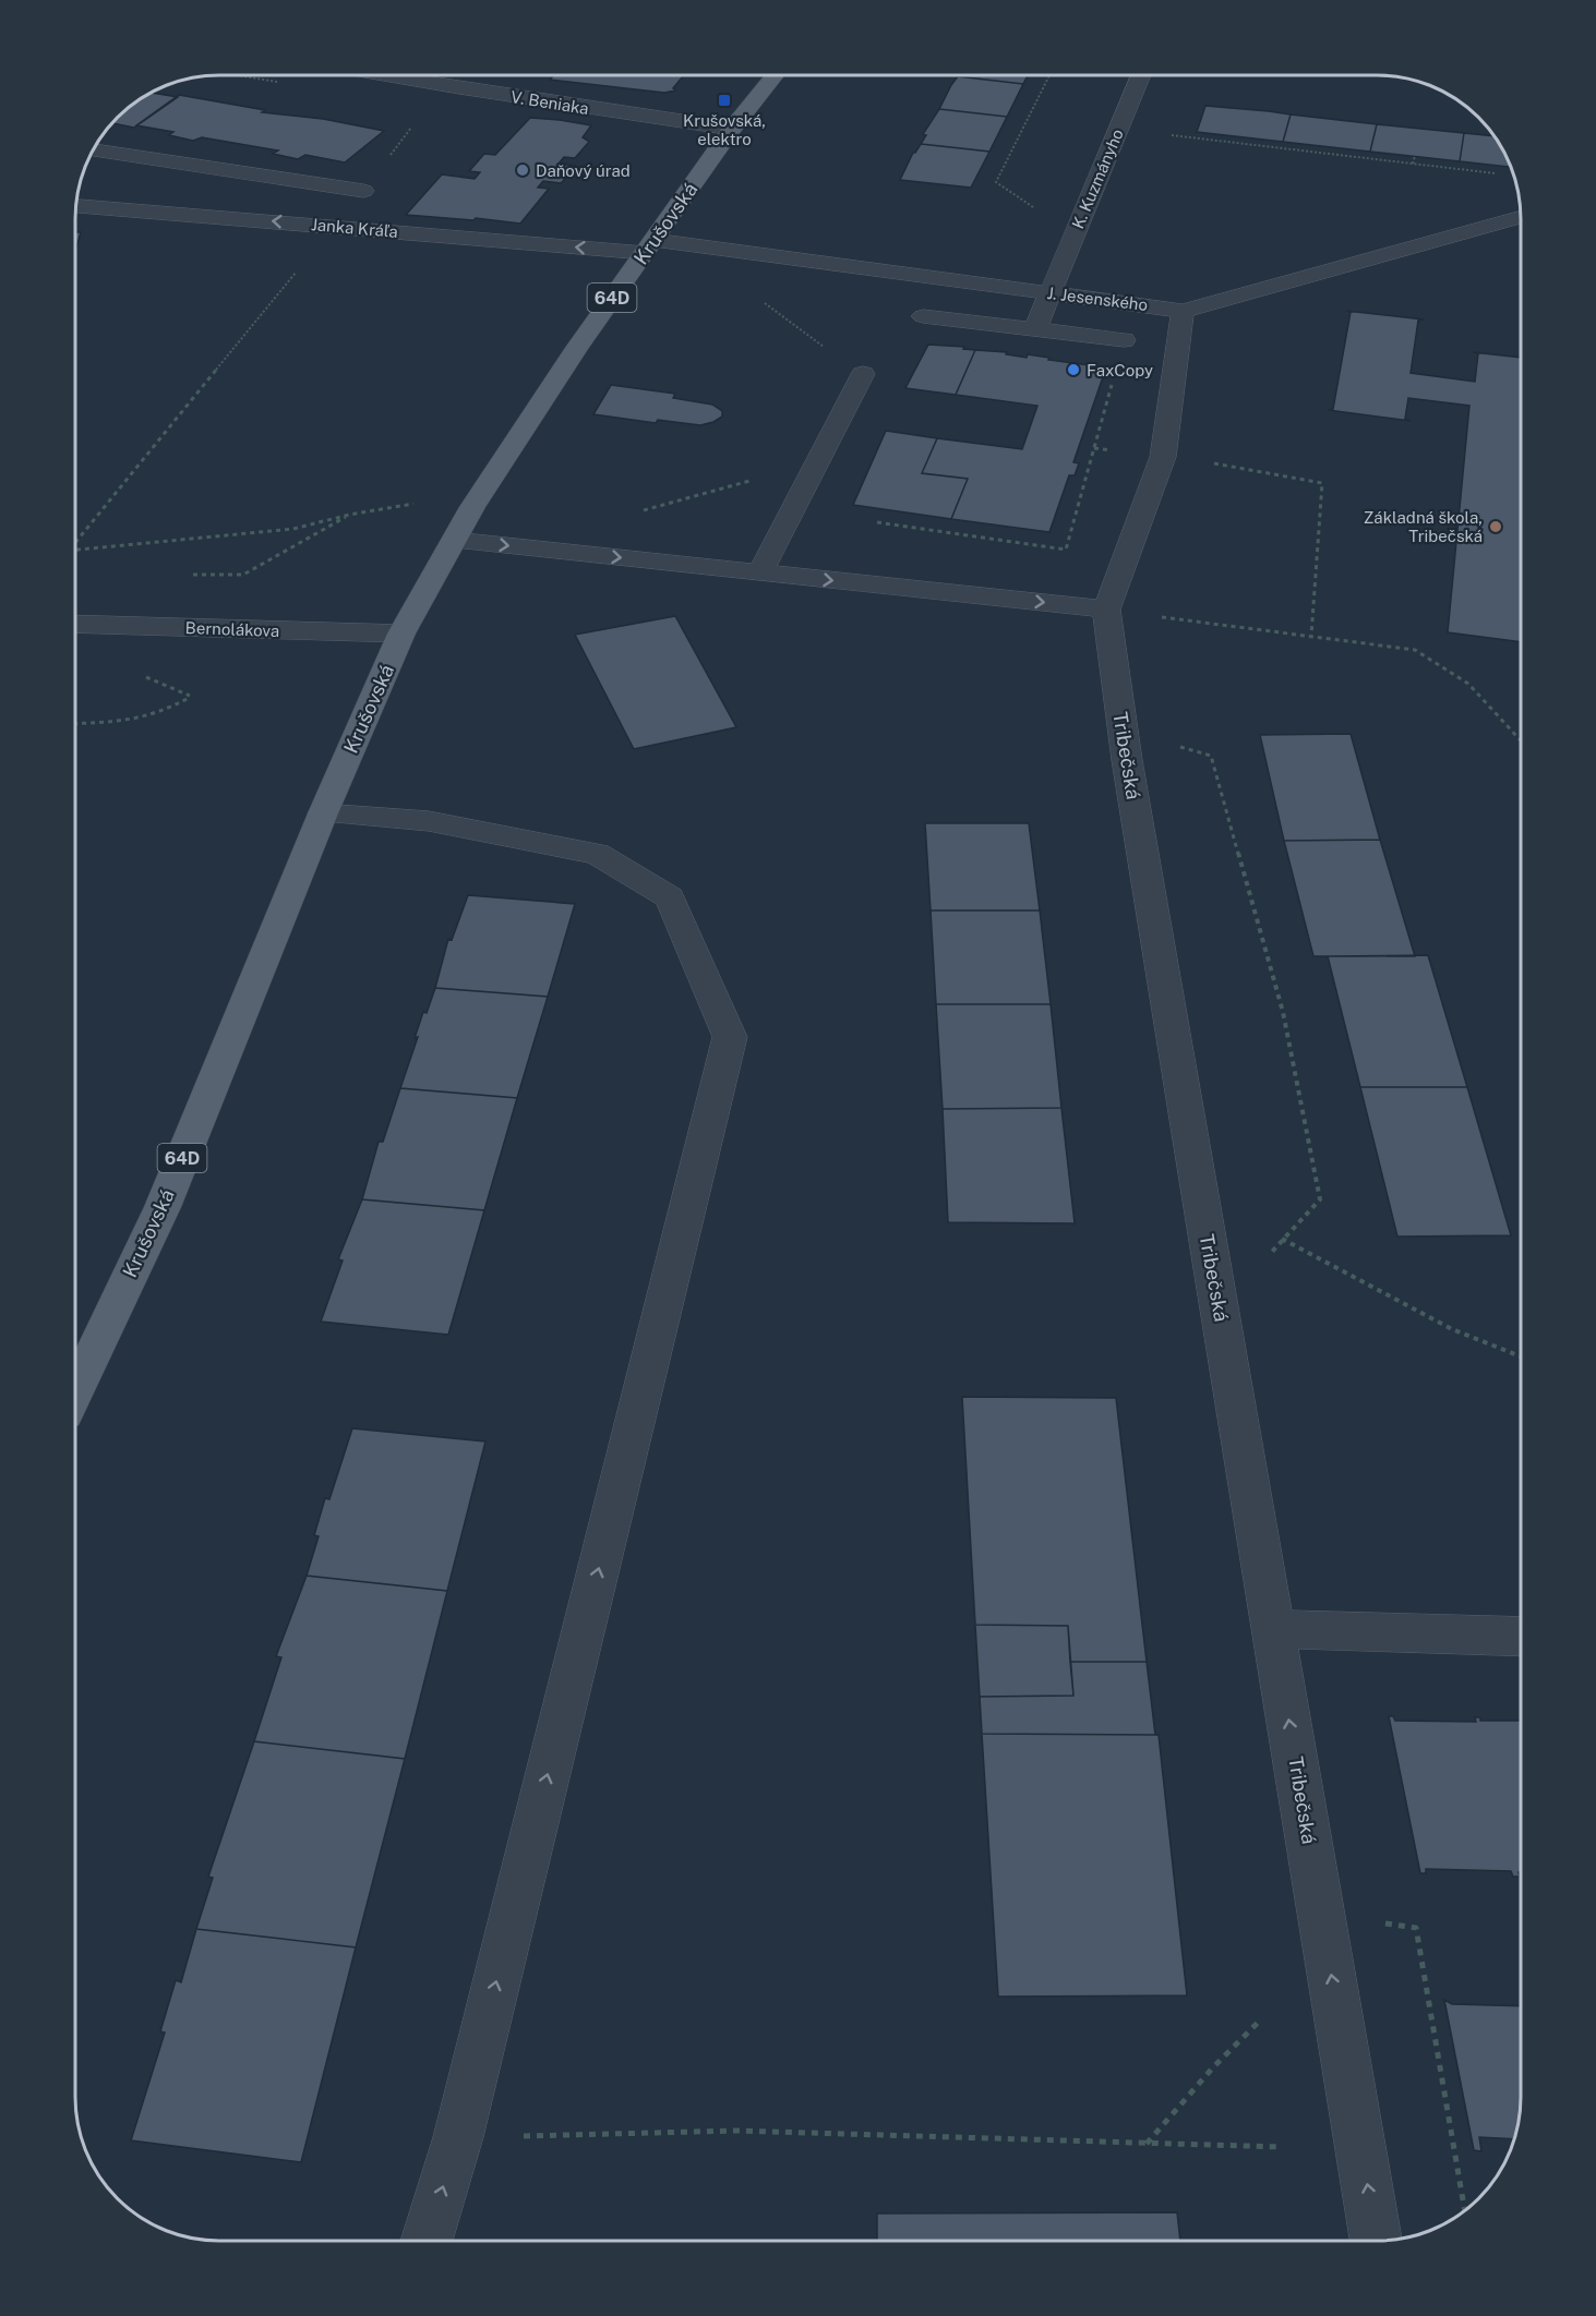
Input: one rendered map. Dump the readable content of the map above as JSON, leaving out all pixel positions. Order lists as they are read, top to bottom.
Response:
{
  "streets": {
    "main road": ["Krušovská", "64D"],
    "street": [
      "V. Beniaka",
      "K. Kuzmányho",
      "Janka Kráľa",
      "J. Jesenského",
      "Bernolákova",
      "Tribečská"
    ]
  },
  "crossings": [
    ["V. Beniaka", "Krušovská"],
    ["K. Kuzmányho", "J. Jesenského"],
    ["Krušovská", "Janka Kráľa"],
    ["Krušovská", "J. Jesenského"],
    ["Krušovská", "Bernolákova"],
    ["Janka Kráľa", "J. Jesenského"],
    ["J. Jesenského", "Tribečská"]
  ],
  "places": {
    "transit": ["Krušovská, elektro"],
    "other": ["Daňový úrad", "FaxCopy", "Základná škola, Tribečská"]
  }
}
